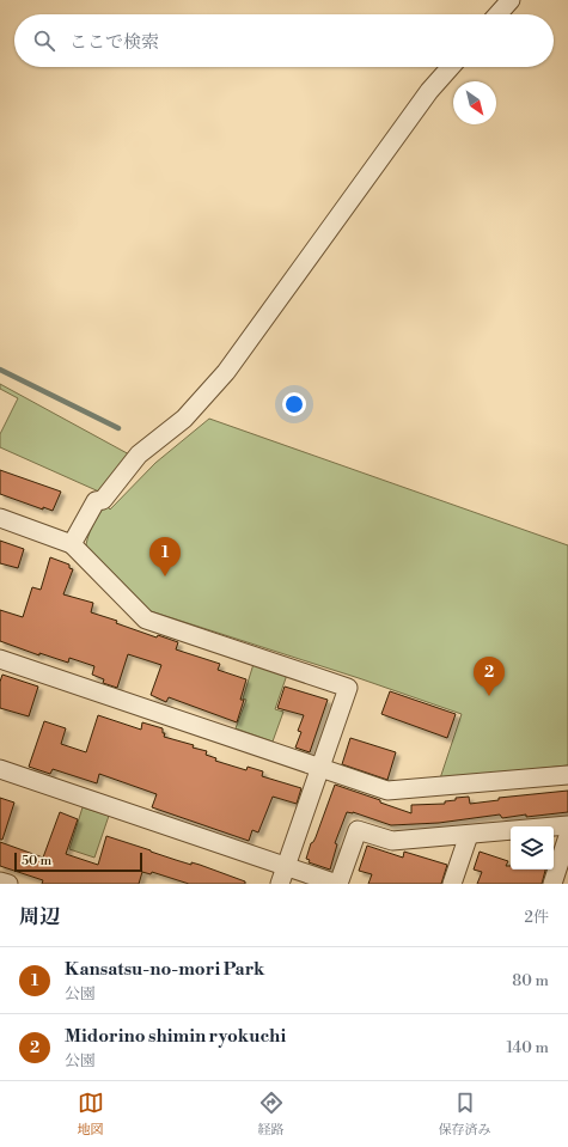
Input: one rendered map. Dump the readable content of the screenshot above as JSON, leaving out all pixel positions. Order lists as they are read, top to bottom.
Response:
{
  "scale_bar": "50 m",
  "north": "bottom right",
  "page": {
    "search": "ここで検索",
    "pins": ["1", "2"],
    "scale": "50 m",
    "heading": ["周辺", "2件"],
    "list": [
      {
        "mark": "1",
        "name": "Kansatsu-no-mori Park",
        "note": "公園",
        "value": "80 m"
      },
      {
        "mark": "2",
        "name": "Midorino shimin ryokuchi",
        "note": "公園",
        "value": "140 m"
      }
    ],
    "nav": ["地図", "経路", "保存済み"]
  }
}
